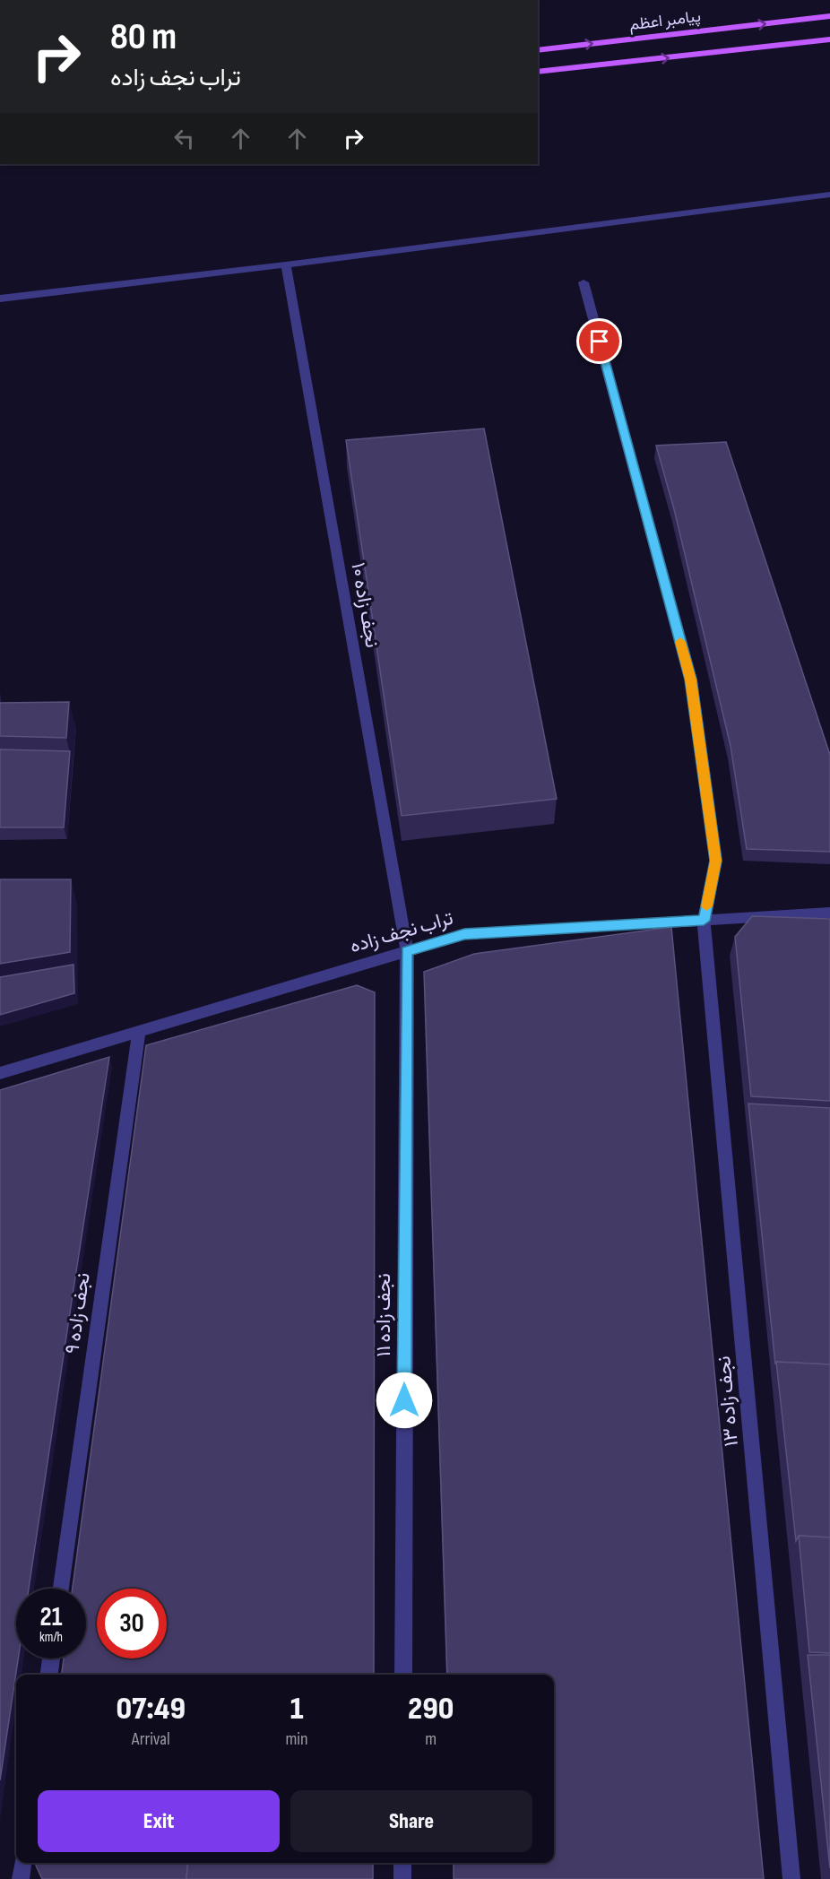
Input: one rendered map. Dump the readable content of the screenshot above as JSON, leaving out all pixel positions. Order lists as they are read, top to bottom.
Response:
{
  "streets": {
    "main road": ["پیامبر اعظم"],
    "street": [
      "نجف زاده ۱۰",
      "تراب نجف زاده",
      "نجف زاده ۹",
      "نجف زاده ۱۱",
      "نجف زاده ۱۳"
    ]
  },
  "crossings": [
    ["نجف زاده ۱۰", "تراب نجف زاده"],
    ["نجف زاده ۱۰", "نجف زاده ۱۱"],
    ["تراب نجف زاده", "نجف زاده ۹"],
    ["تراب نجف زاده", "نجف زاده ۱۱"],
    ["تراب نجف زاده", "نجف زاده ۱۳"]
  ],
  "page": {
    "turn": ["80 m", "تراب نجف زاده"],
    "speed": "21 km/h",
    "limit": "30",
    "eta": [
      "07:49",
      "Arrival",
      "1",
      "min",
      "290",
      "m"
    ],
    "buttons": ["Exit", "Share"]
  }
}
